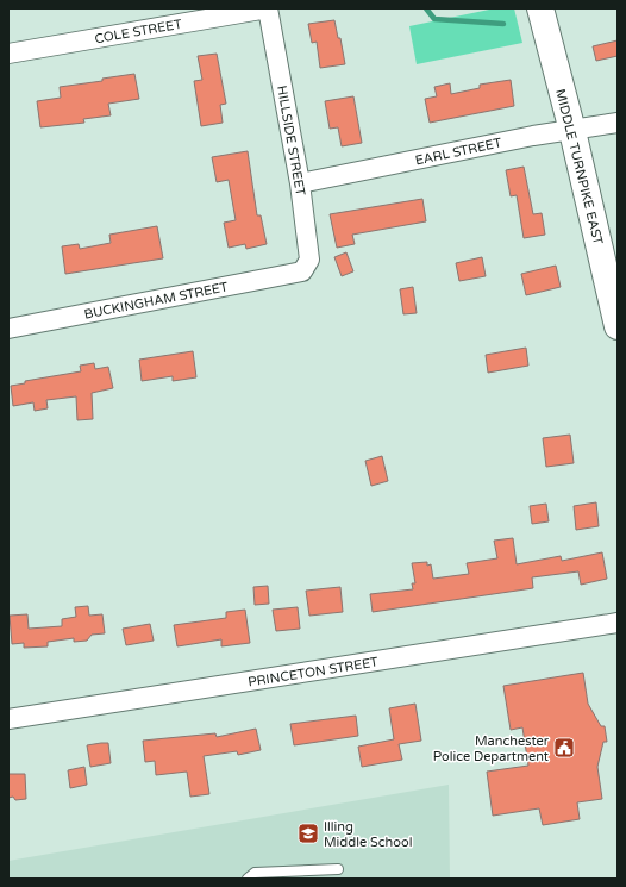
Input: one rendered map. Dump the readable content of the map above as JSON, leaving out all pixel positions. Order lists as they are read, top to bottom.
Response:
{
  "streets": {
    "main road": ["MIDDLE TURNPIKE EAST"],
    "street": [
      "COLE STREET",
      "HILLSIDE STREET",
      "EARL STREET",
      "BUCKINGHAM STREET",
      "PRINCETON STREET"
    ]
  },
  "crossings": [
    ["COLE STREET", "HILLSIDE STREET"],
    ["HILLSIDE STREET", "EARL STREET"],
    ["HILLSIDE STREET", "BUCKINGHAM STREET"],
    ["EARL STREET", "MIDDLE TURNPIKE EAST"]
  ],
  "places": {
    "public building": ["Manchester Police Department"],
    "school or university": ["Illing Middle School"]
  }
}
